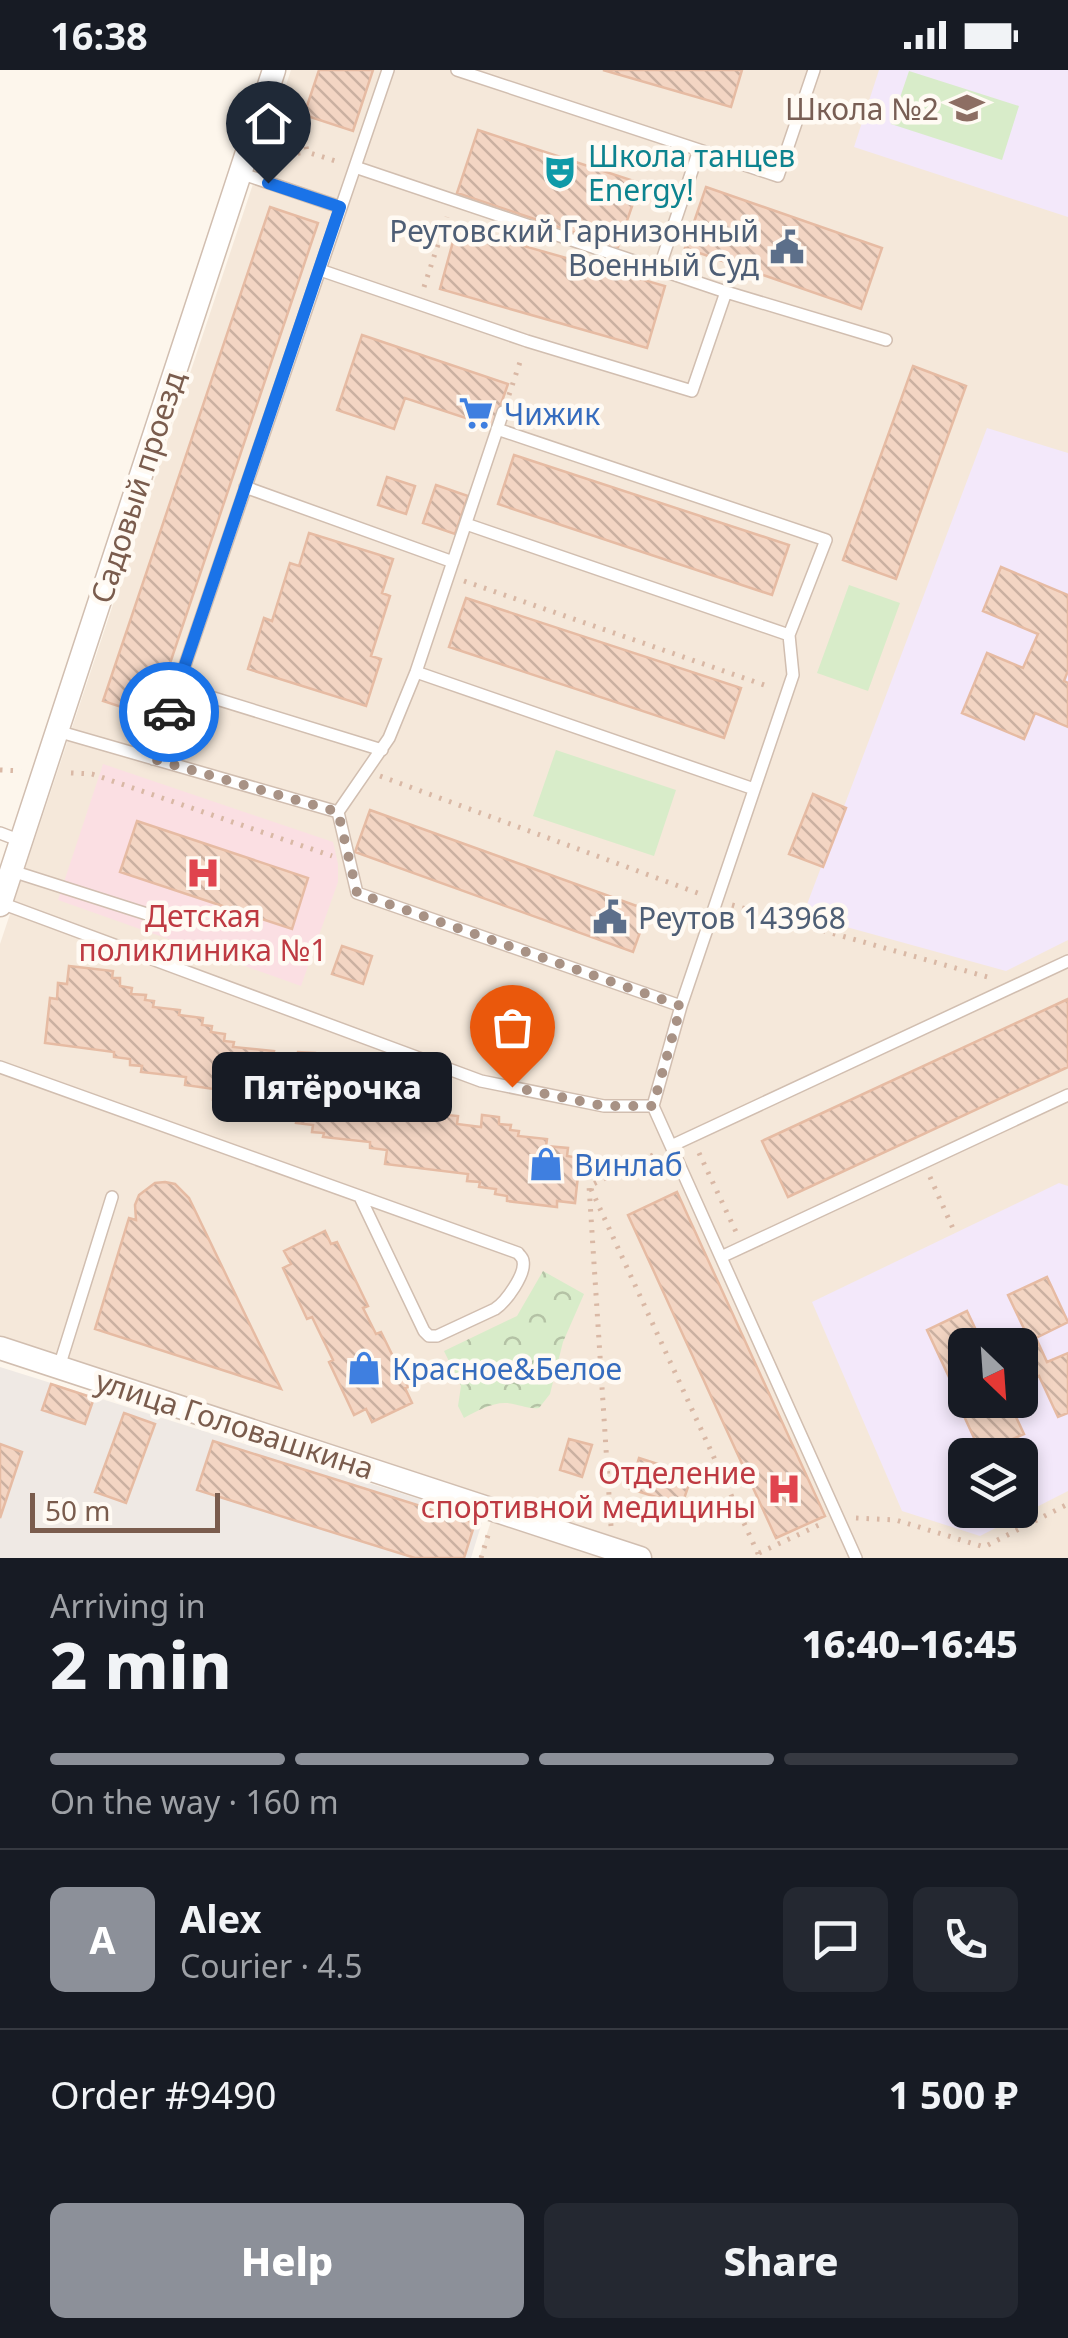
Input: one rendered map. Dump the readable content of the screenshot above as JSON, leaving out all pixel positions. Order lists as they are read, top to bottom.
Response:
{
  "streets": {
    "street": ["Садовый проезд", "улица Головашкина"]
  },
  "places": {
    "school or university": ["Школа №2"],
    "theatre": ["Школа танцев Energy!"],
    "public building": ["Реутовский Гарнизонный Военный Суд", "Реутов 143968"],
    "supermarket": ["Чижик"],
    "hospital": ["Детская поликлиника №1", "Отделение спортивной медицины"],
    "other": ["Пятёрочка"],
    "shop": ["Винлаб", "Красное&Белое"]
  },
  "scale_bar": "50 m",
  "north": "bottom right",
  "page": {
    "status": "16:38",
    "bubble": "Пятёрочка",
    "scale": "50 m",
    "heading": ["2 min", "Arriving in", "16:40–16:45"],
    "panel": [
      "Alex",
      "Courier · 4.5",
      "Order #9490",
      "1 500 ₽"
    ],
    "bar": "On the way · 160 m",
    "round": "A",
    "buttons": ["Help", "Share"]
  }
}
